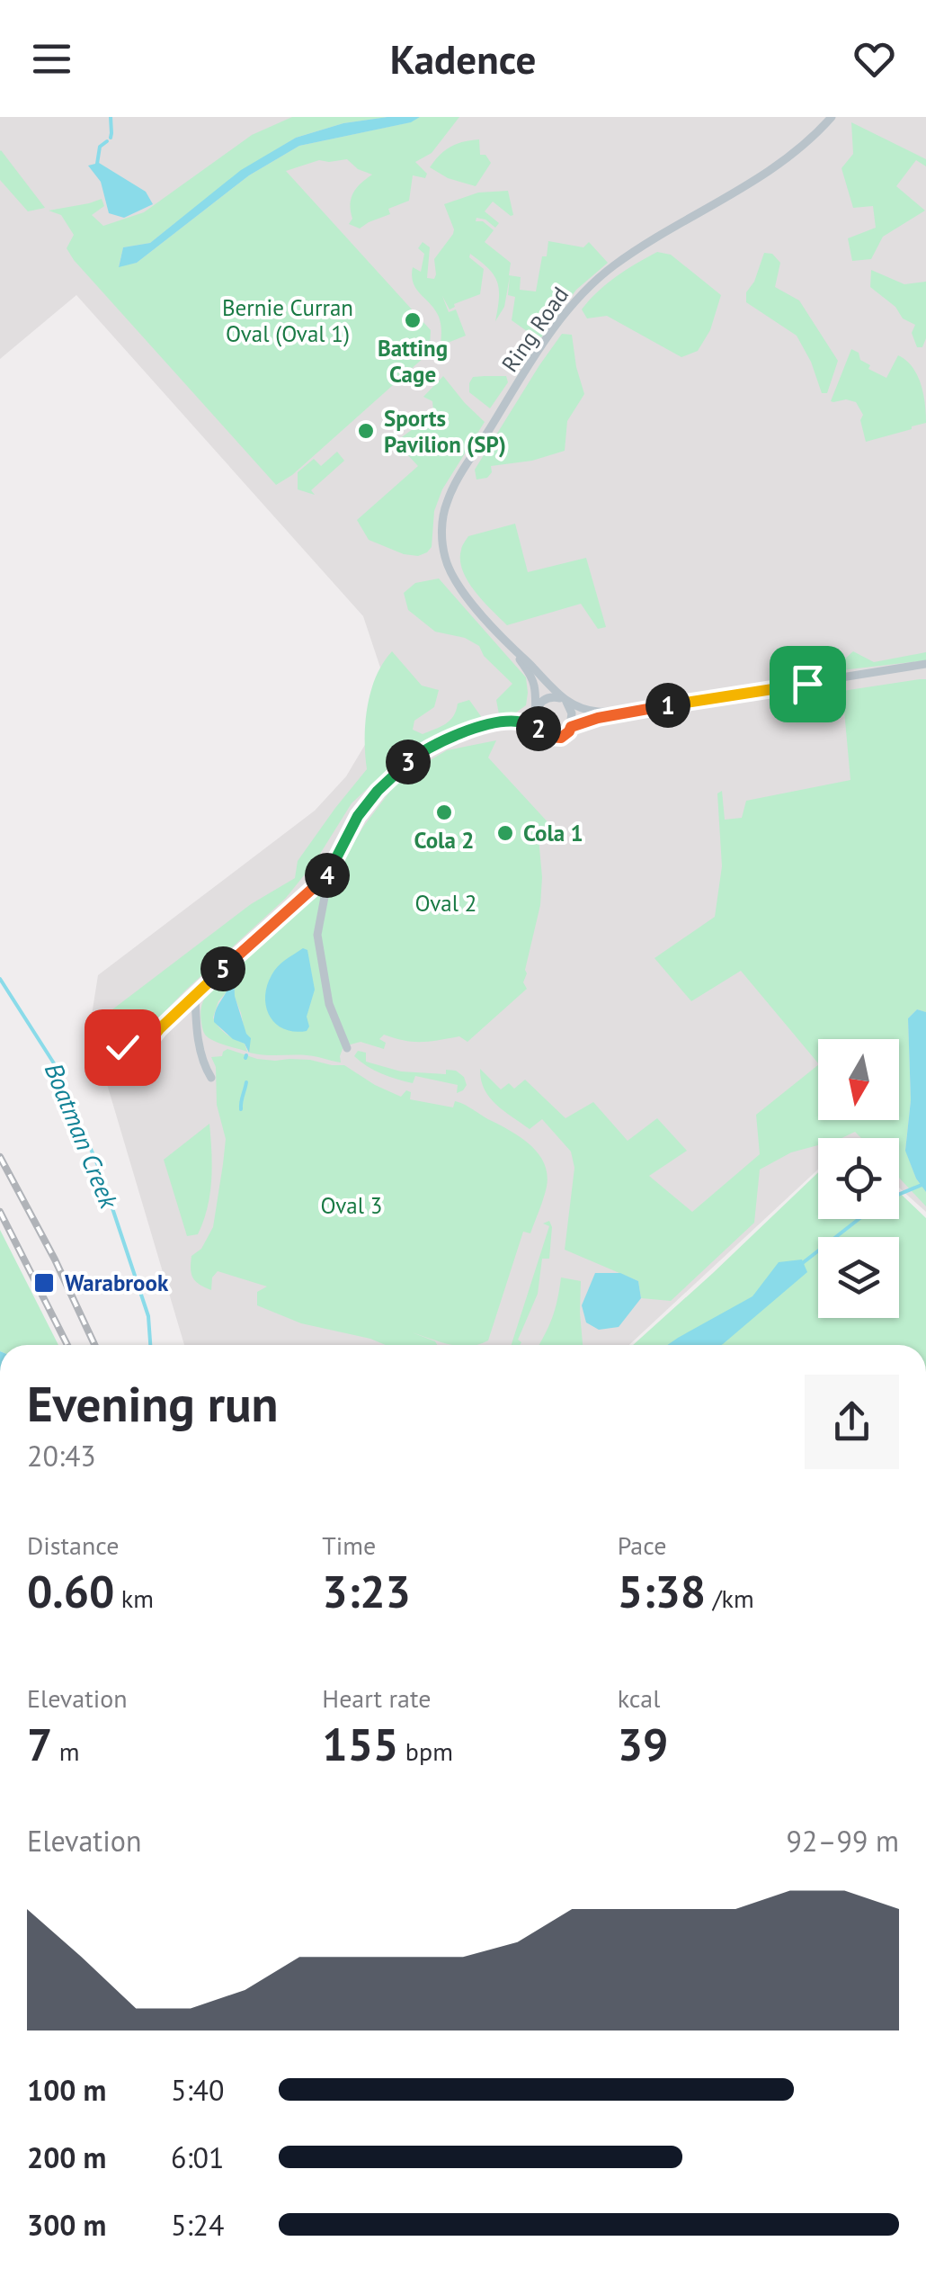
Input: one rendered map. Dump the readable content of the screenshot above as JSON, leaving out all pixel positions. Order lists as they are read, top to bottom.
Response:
{
  "streets": {
    "street": ["Ring Road"]
  },
  "water": ["Boatman Creek"],
  "parks": ["Bernie Curran Oval (Oval 1)", "Oval 2", "Oval 3"],
  "places": {
    "other": [
      "Batting Cage",
      "Sports Pavilion (SP)",
      "Cola 2",
      "Cola 1"
    ],
    "transit": ["Warabrook"]
  },
  "north": "bottom",
  "page": {
    "header": "Kadence",
    "pins": [
      "1",
      "2",
      "3",
      "4",
      "5"
    ],
    "heading": ["Evening run", "20:43"],
    "stats": [
      ["Distance", "0.60 km"],
      ["Time", "3:23"],
      ["Pace", "5:38 /km"],
      ["Elevation", "7 m"],
      ["Heart rate", "155 bpm"],
      ["kcal", "39"]
    ],
    "chart": ["Elevation", "92–99 m"],
    "list": [
      {
        "name": "100 m",
        "note": "5:40"
      },
      {
        "name": "200 m",
        "note": "6:01"
      },
      {
        "name": "300 m",
        "note": "5:24"
      }
    ]
  }
}
